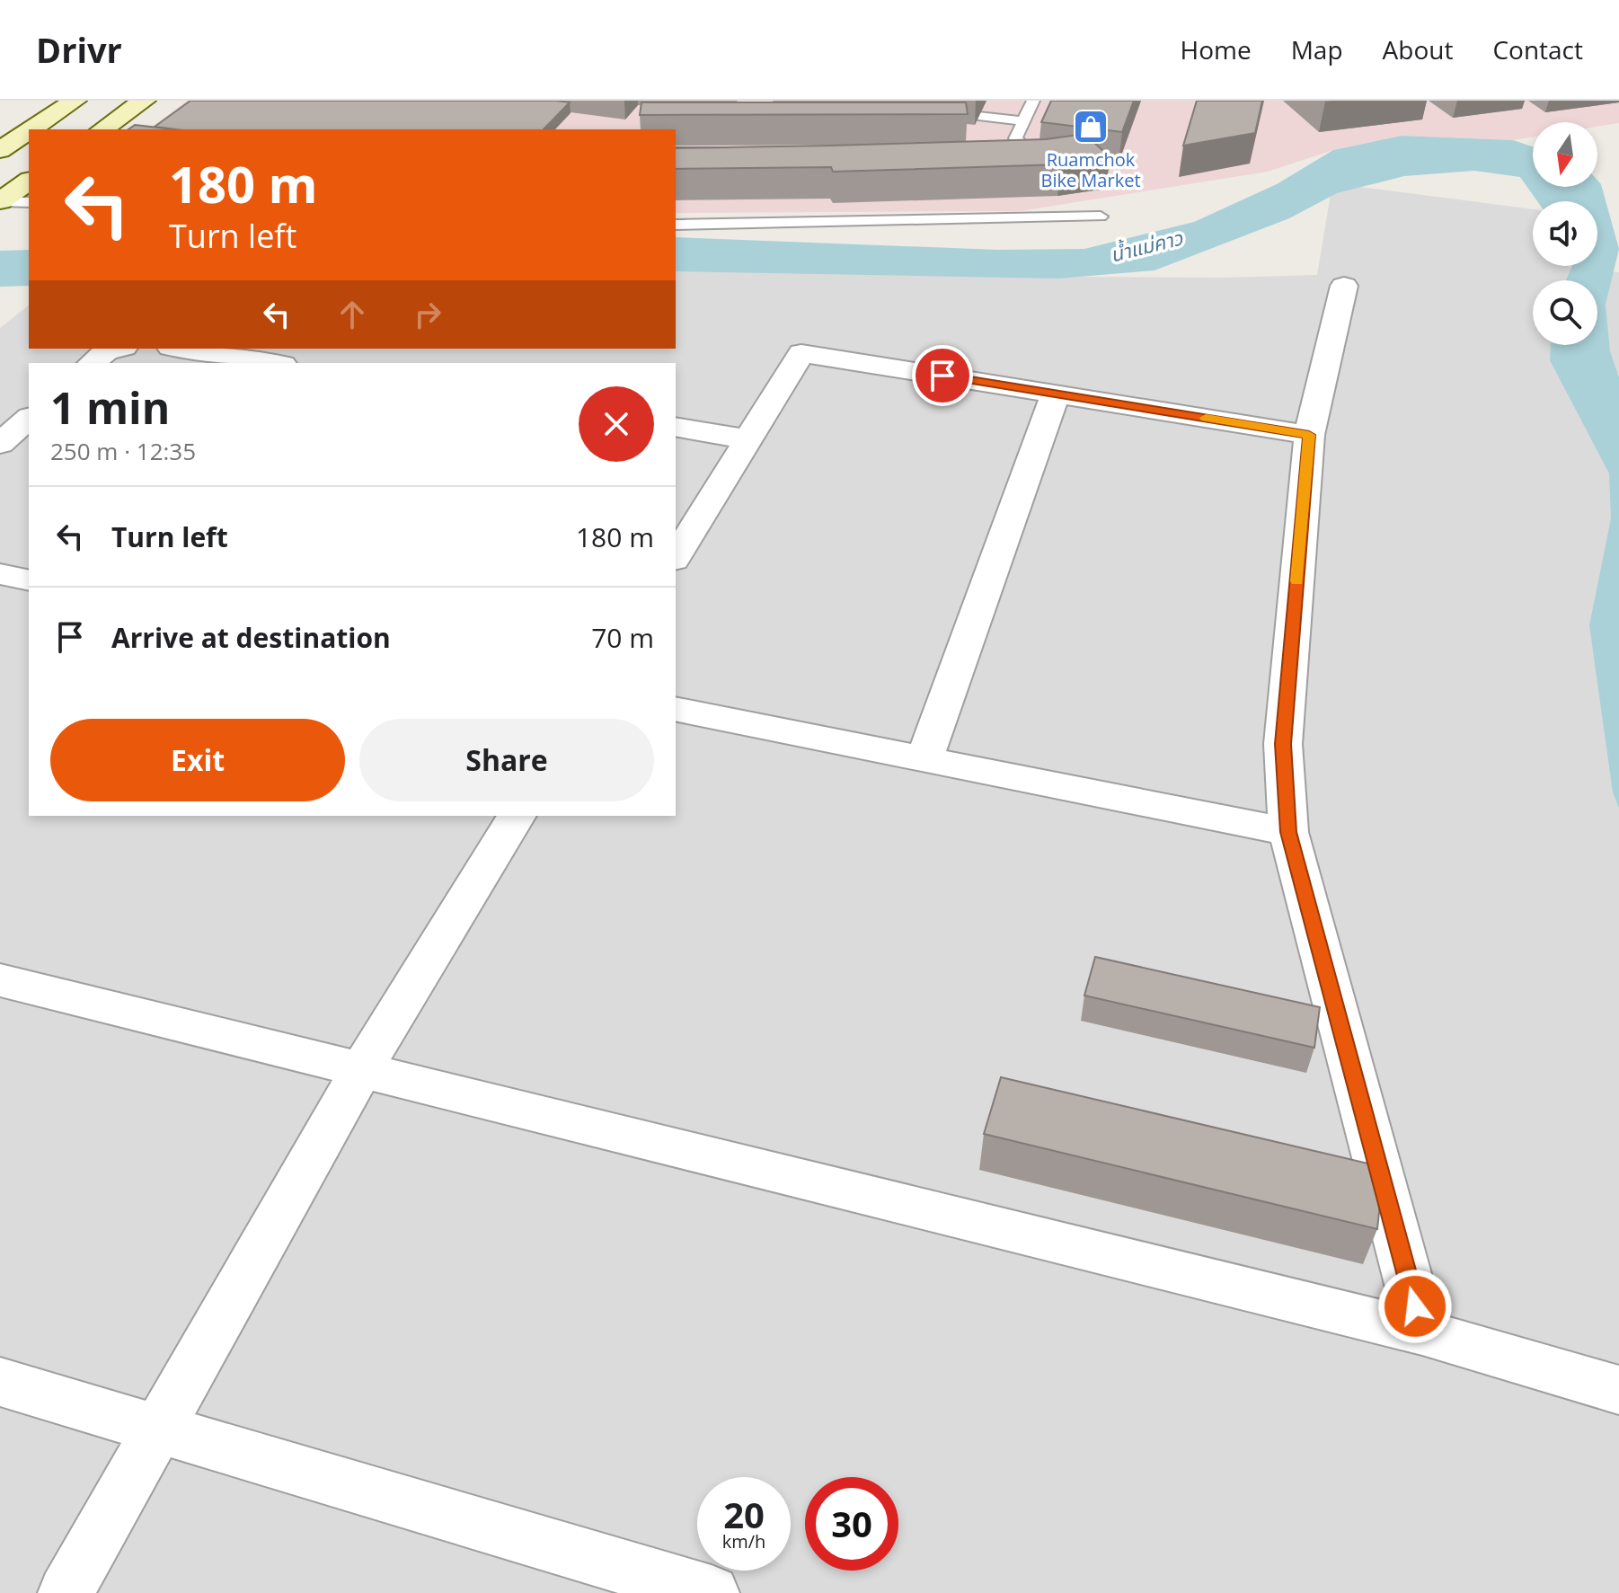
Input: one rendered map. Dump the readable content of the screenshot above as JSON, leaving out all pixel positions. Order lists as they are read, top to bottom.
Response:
{
  "water": ["น้ำแม่คาว"],
  "places": {
    "shop": ["Ruamchok Bike Market"]
  },
  "north": "bottom",
  "page": {
    "header": "Drivr",
    "nav": [
      "Home",
      "Map",
      "About",
      "Contact"
    ],
    "turn": ["180 m", "Turn left"],
    "heading": ["1 min", "250 m · 12:35"],
    "list": [
      {
        "name": "Turn left",
        "value": "180 m"
      },
      {
        "name": "Arrive at destination",
        "value": "70 m"
      }
    ],
    "buttons": ["Exit", "Share"],
    "speed": "20 km/h",
    "limit": "30"
  }
}
